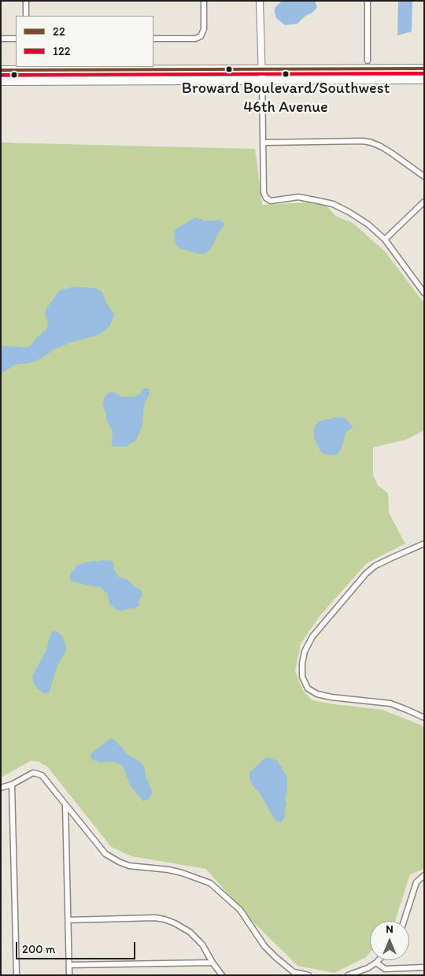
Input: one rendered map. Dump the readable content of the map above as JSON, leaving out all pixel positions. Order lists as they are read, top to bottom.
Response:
{
  "places": ["Broward Boulevard/Southwest 46th Avenue"],
  "lines": ["transit line 22", "transit line 122"],
  "legend": ["22", "122"],
  "scale_bar": "200 m",
  "north": "top"
}
